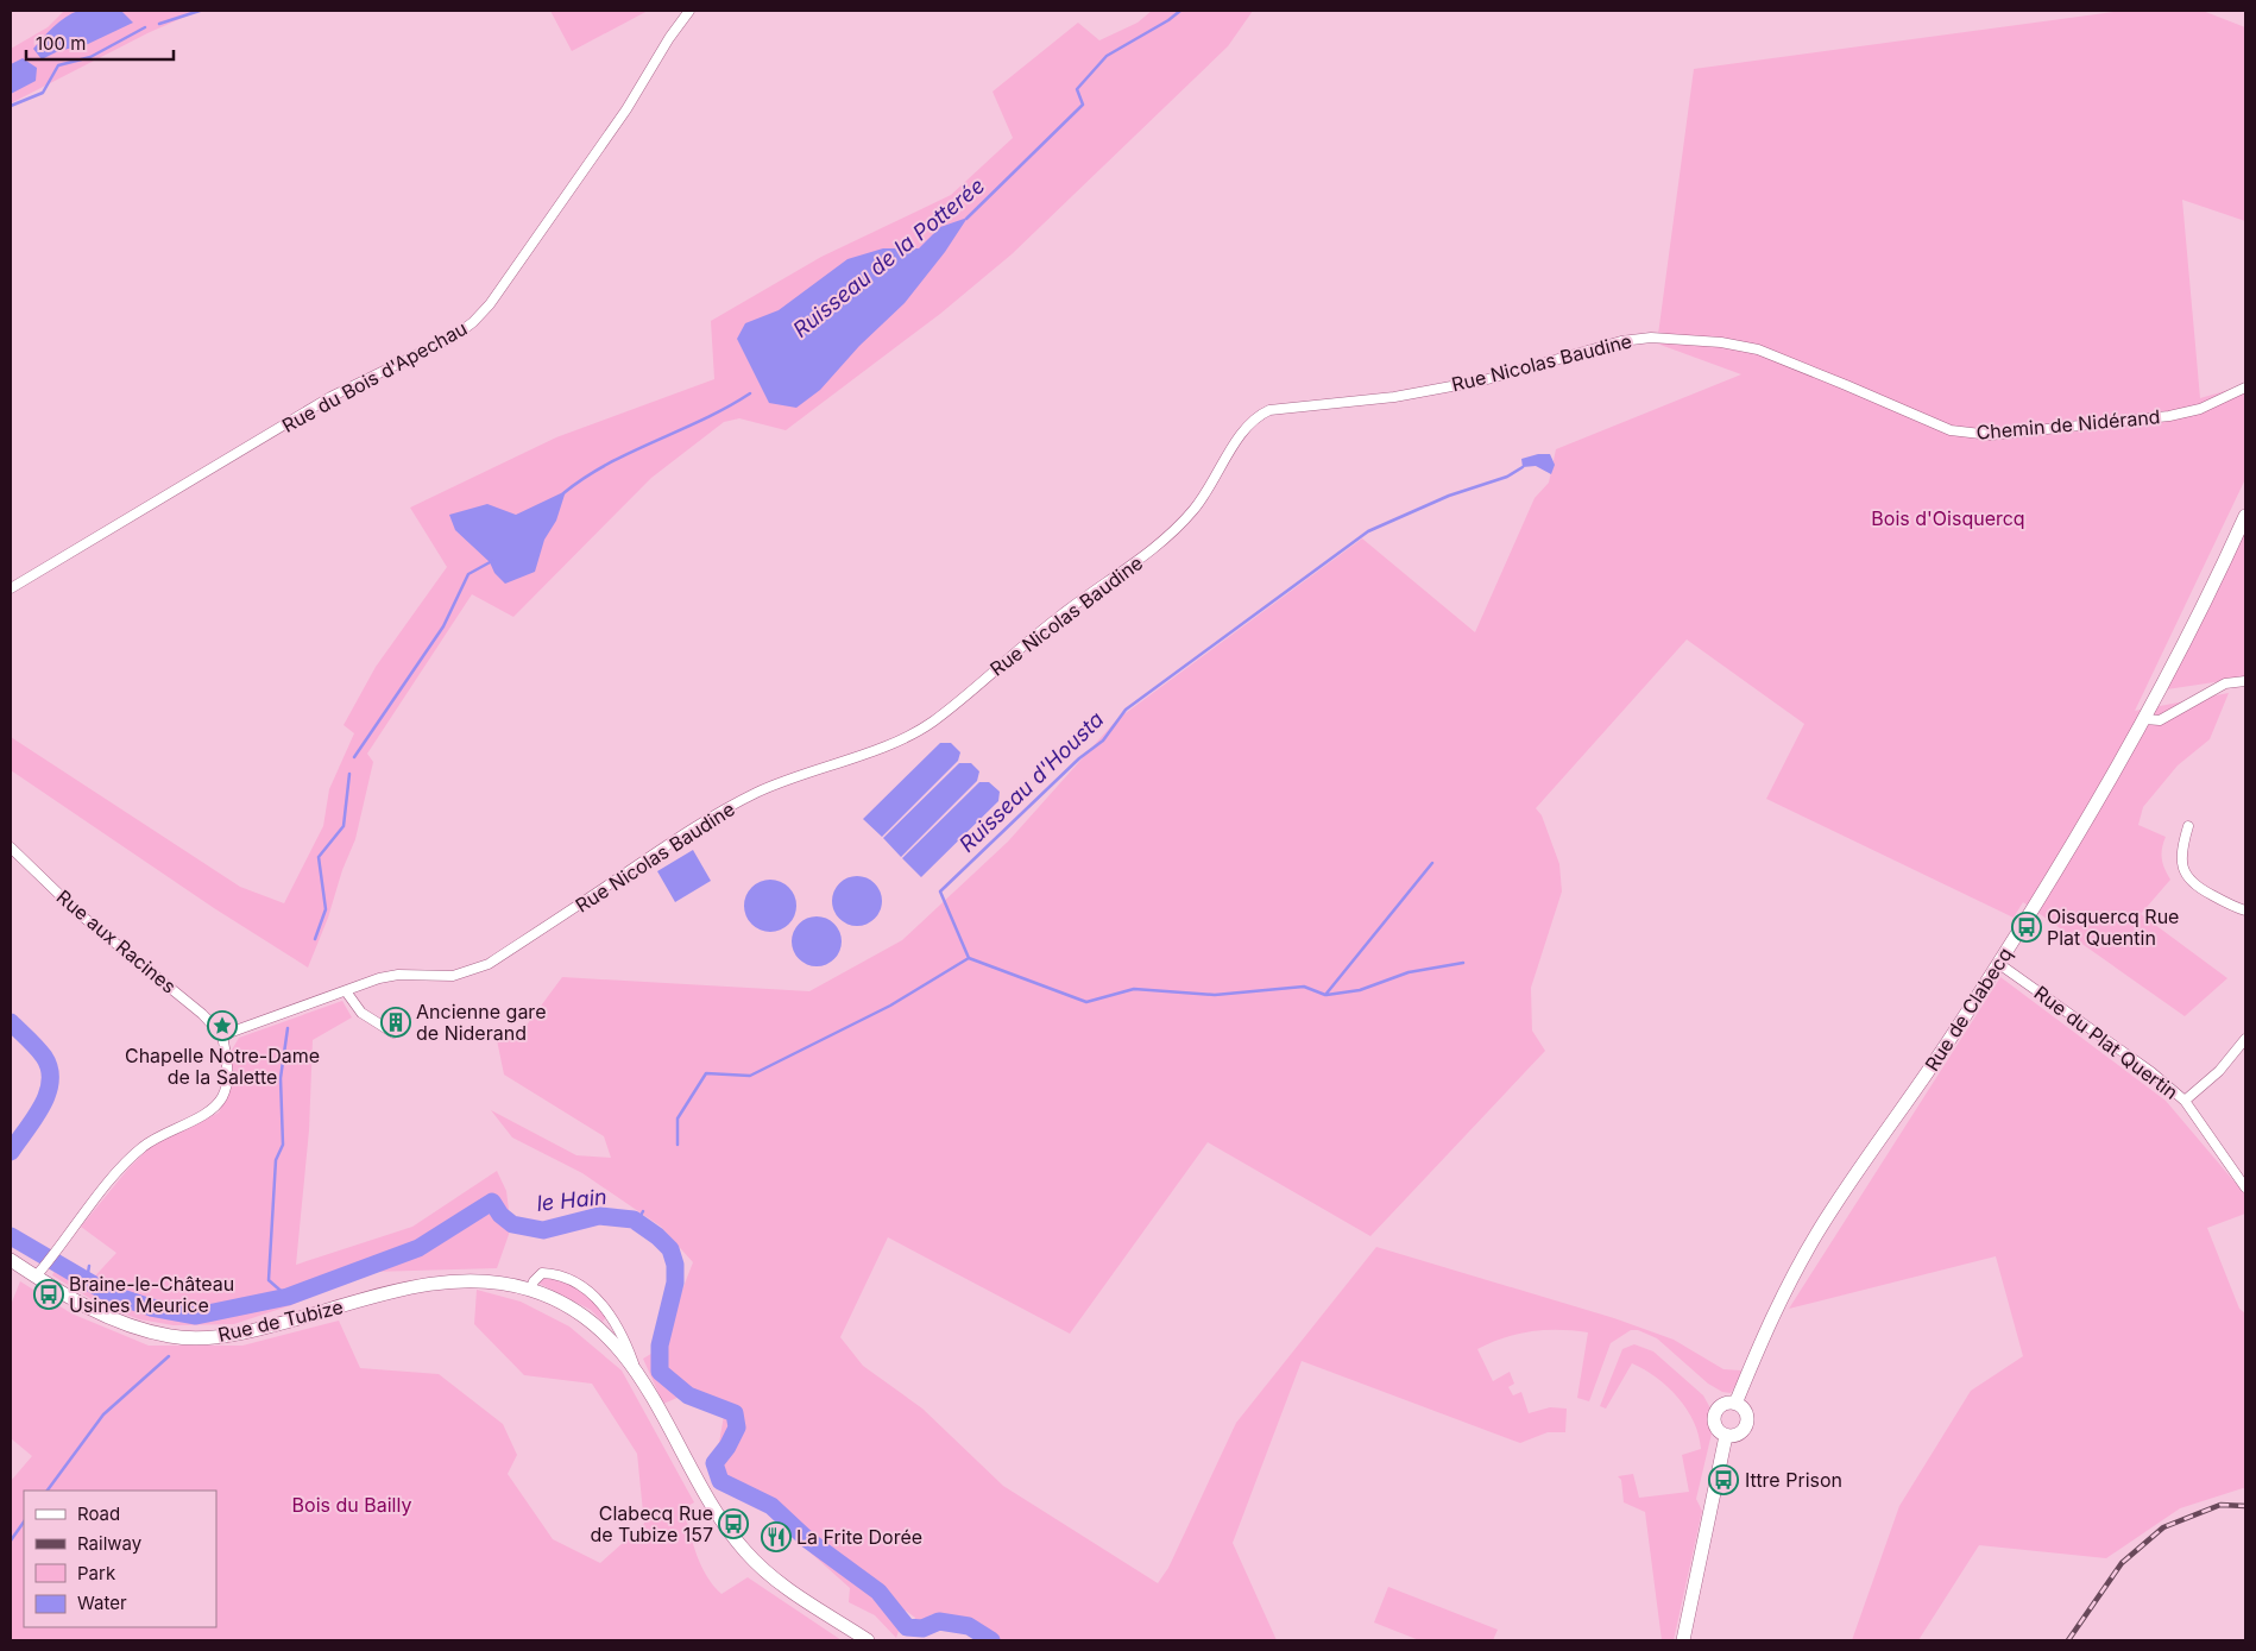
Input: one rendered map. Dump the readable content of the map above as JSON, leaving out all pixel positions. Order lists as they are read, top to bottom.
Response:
{
  "streets": {
    "street": [
      "Rue Nicolas Baudine",
      "Rue du Bois d'Apechau",
      "Chemin de Nidérand",
      "Rue aux Racines",
      "Rue de Clabecq",
      "Rue du Plat Quertin",
      "Rue de Tubize"
    ]
  },
  "crossings": [
    ["Rue Nicolas Baudine", "Chemin de Nidérand"],
    ["Rue Nicolas Baudine", "Rue aux Racines"],
    ["Rue de Clabecq", "Rue du Plat Quertin"]
  ],
  "water": ["Ruisseau de la Potterée", "Ruisseau d'Housta", "le Hain"],
  "parks": ["Bois d'Oisquercq", "Bois du Bailly"],
  "places": {
    "bus stop": [
      "Oisquercq Rue Plat Quentin",
      "Braine-le-Château Usines Meurice",
      "Ittre Prison",
      "Clabecq Rue de Tubize 157"
    ],
    "building": ["Ancienne gare de Niderand"],
    "place": ["Chapelle Notre-Dame de la Salette"],
    "restaurant": ["La Frite Dorée"]
  },
  "legend": [
    "Road",
    "Railway",
    "Park",
    "Water"
  ],
  "scale_bar": "100 m"
}
